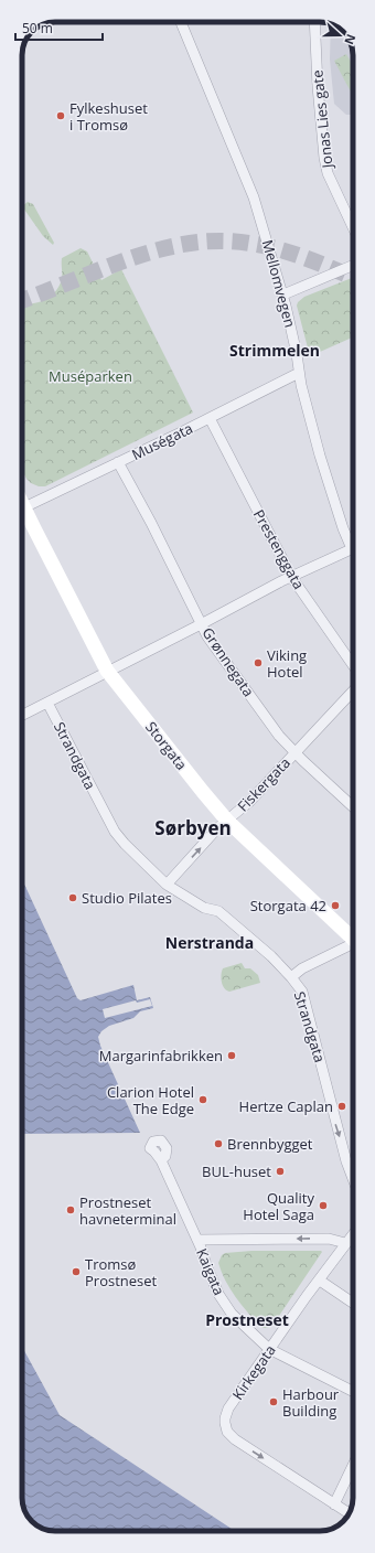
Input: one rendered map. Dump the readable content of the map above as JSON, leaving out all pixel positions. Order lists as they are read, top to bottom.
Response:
{
  "streets": {
    "street": [
      "Jonas Lies gate",
      "Mellomvegen",
      "Muségata",
      "Prestenggata",
      "Grønnegata",
      "Storgata",
      "Strandgata",
      "Fiskergata",
      "Kaigata",
      "Kirkegata"
    ]
  },
  "crossings": [
    ["Mellomvegen", "Muségata"],
    ["Muségata", "Prestenggata"],
    ["Muségata", "Grønnegata"],
    ["Muségata", "Storgata"],
    ["Grønnegata", "Fiskergata"],
    ["Storgata", "Fiskergata"],
    ["Strandgata", "Fiskergata"],
    ["Kaigata", "Kirkegata"]
  ],
  "one_way": ["Strandgata"],
  "districts": [
    "Strimmelen",
    "Sørbyen",
    "Nerstranda",
    "Prostneset"
  ],
  "parks": ["Muséparken"],
  "places": [
    "Fylkeshuset i Tromsø",
    "Viking Hotel",
    "Studio Pilates",
    "Storgata 42",
    "Margarinfabrikken",
    "Clarion Hotel The Edge",
    "Hertze Caplan",
    "Brennbygget",
    "BUL-huset",
    "Quality Hotel Saga",
    "Prostneset havneterminal",
    "Tromsø Prostneset",
    "Harbour Building"
  ],
  "scale_bar": "50 m",
  "north": "right"
}
